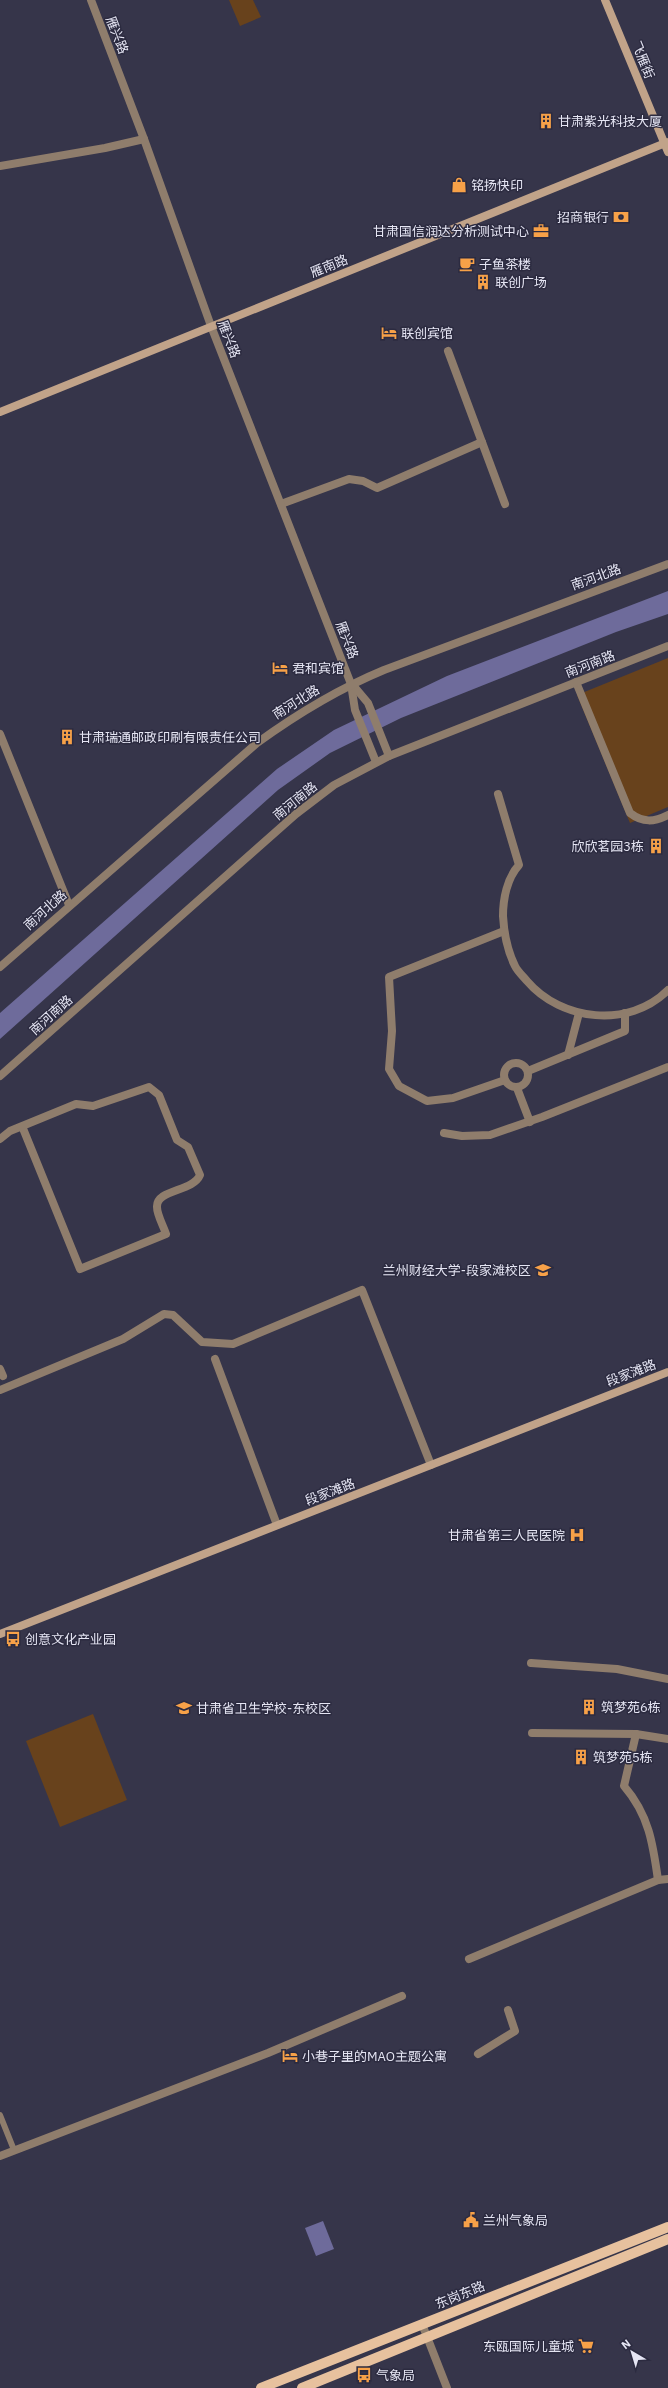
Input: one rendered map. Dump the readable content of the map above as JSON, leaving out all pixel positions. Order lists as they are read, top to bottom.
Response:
{
  "streets": {
    "main road": [
      "飞雁街",
      "雁南路",
      "段家滩路",
      "东岗东路"
    ],
    "street": ["雁兴路", "南河北路", "南河南路"]
  },
  "crossings": [
    ["雁兴路", "雁南路"],
    ["雁兴路", "南河北路"],
    ["飞雁街", "雁南路"]
  ],
  "places": {
    "building": [
      "甘肃紫光科技大厦",
      "联创广场",
      "甘肃瑞通邮政印刷有限责任公司",
      "欣欣茗园3栋",
      "筑梦苑6栋",
      "筑梦苑5栋"
    ],
    "shop": ["铭扬快印"],
    "bank": ["招商银行"],
    "office": ["甘肃国信润达分析测试中心"],
    "cafe": ["子鱼茶楼"],
    "hotel": ["联创宾馆", "君和宾馆", "小巷子里的MAO主题公寓"],
    "school or university": ["兰州财经大学-段家滩校区", "甘肃省卫生学校-东校区"],
    "hospital": ["甘肃省第三人民医院"],
    "bus stop": ["创意文化产业园", "气象局"],
    "public building": ["兰州气象局"],
    "supermarket": ["东瓯国际儿童城"]
  },
  "north": "top left"
}
